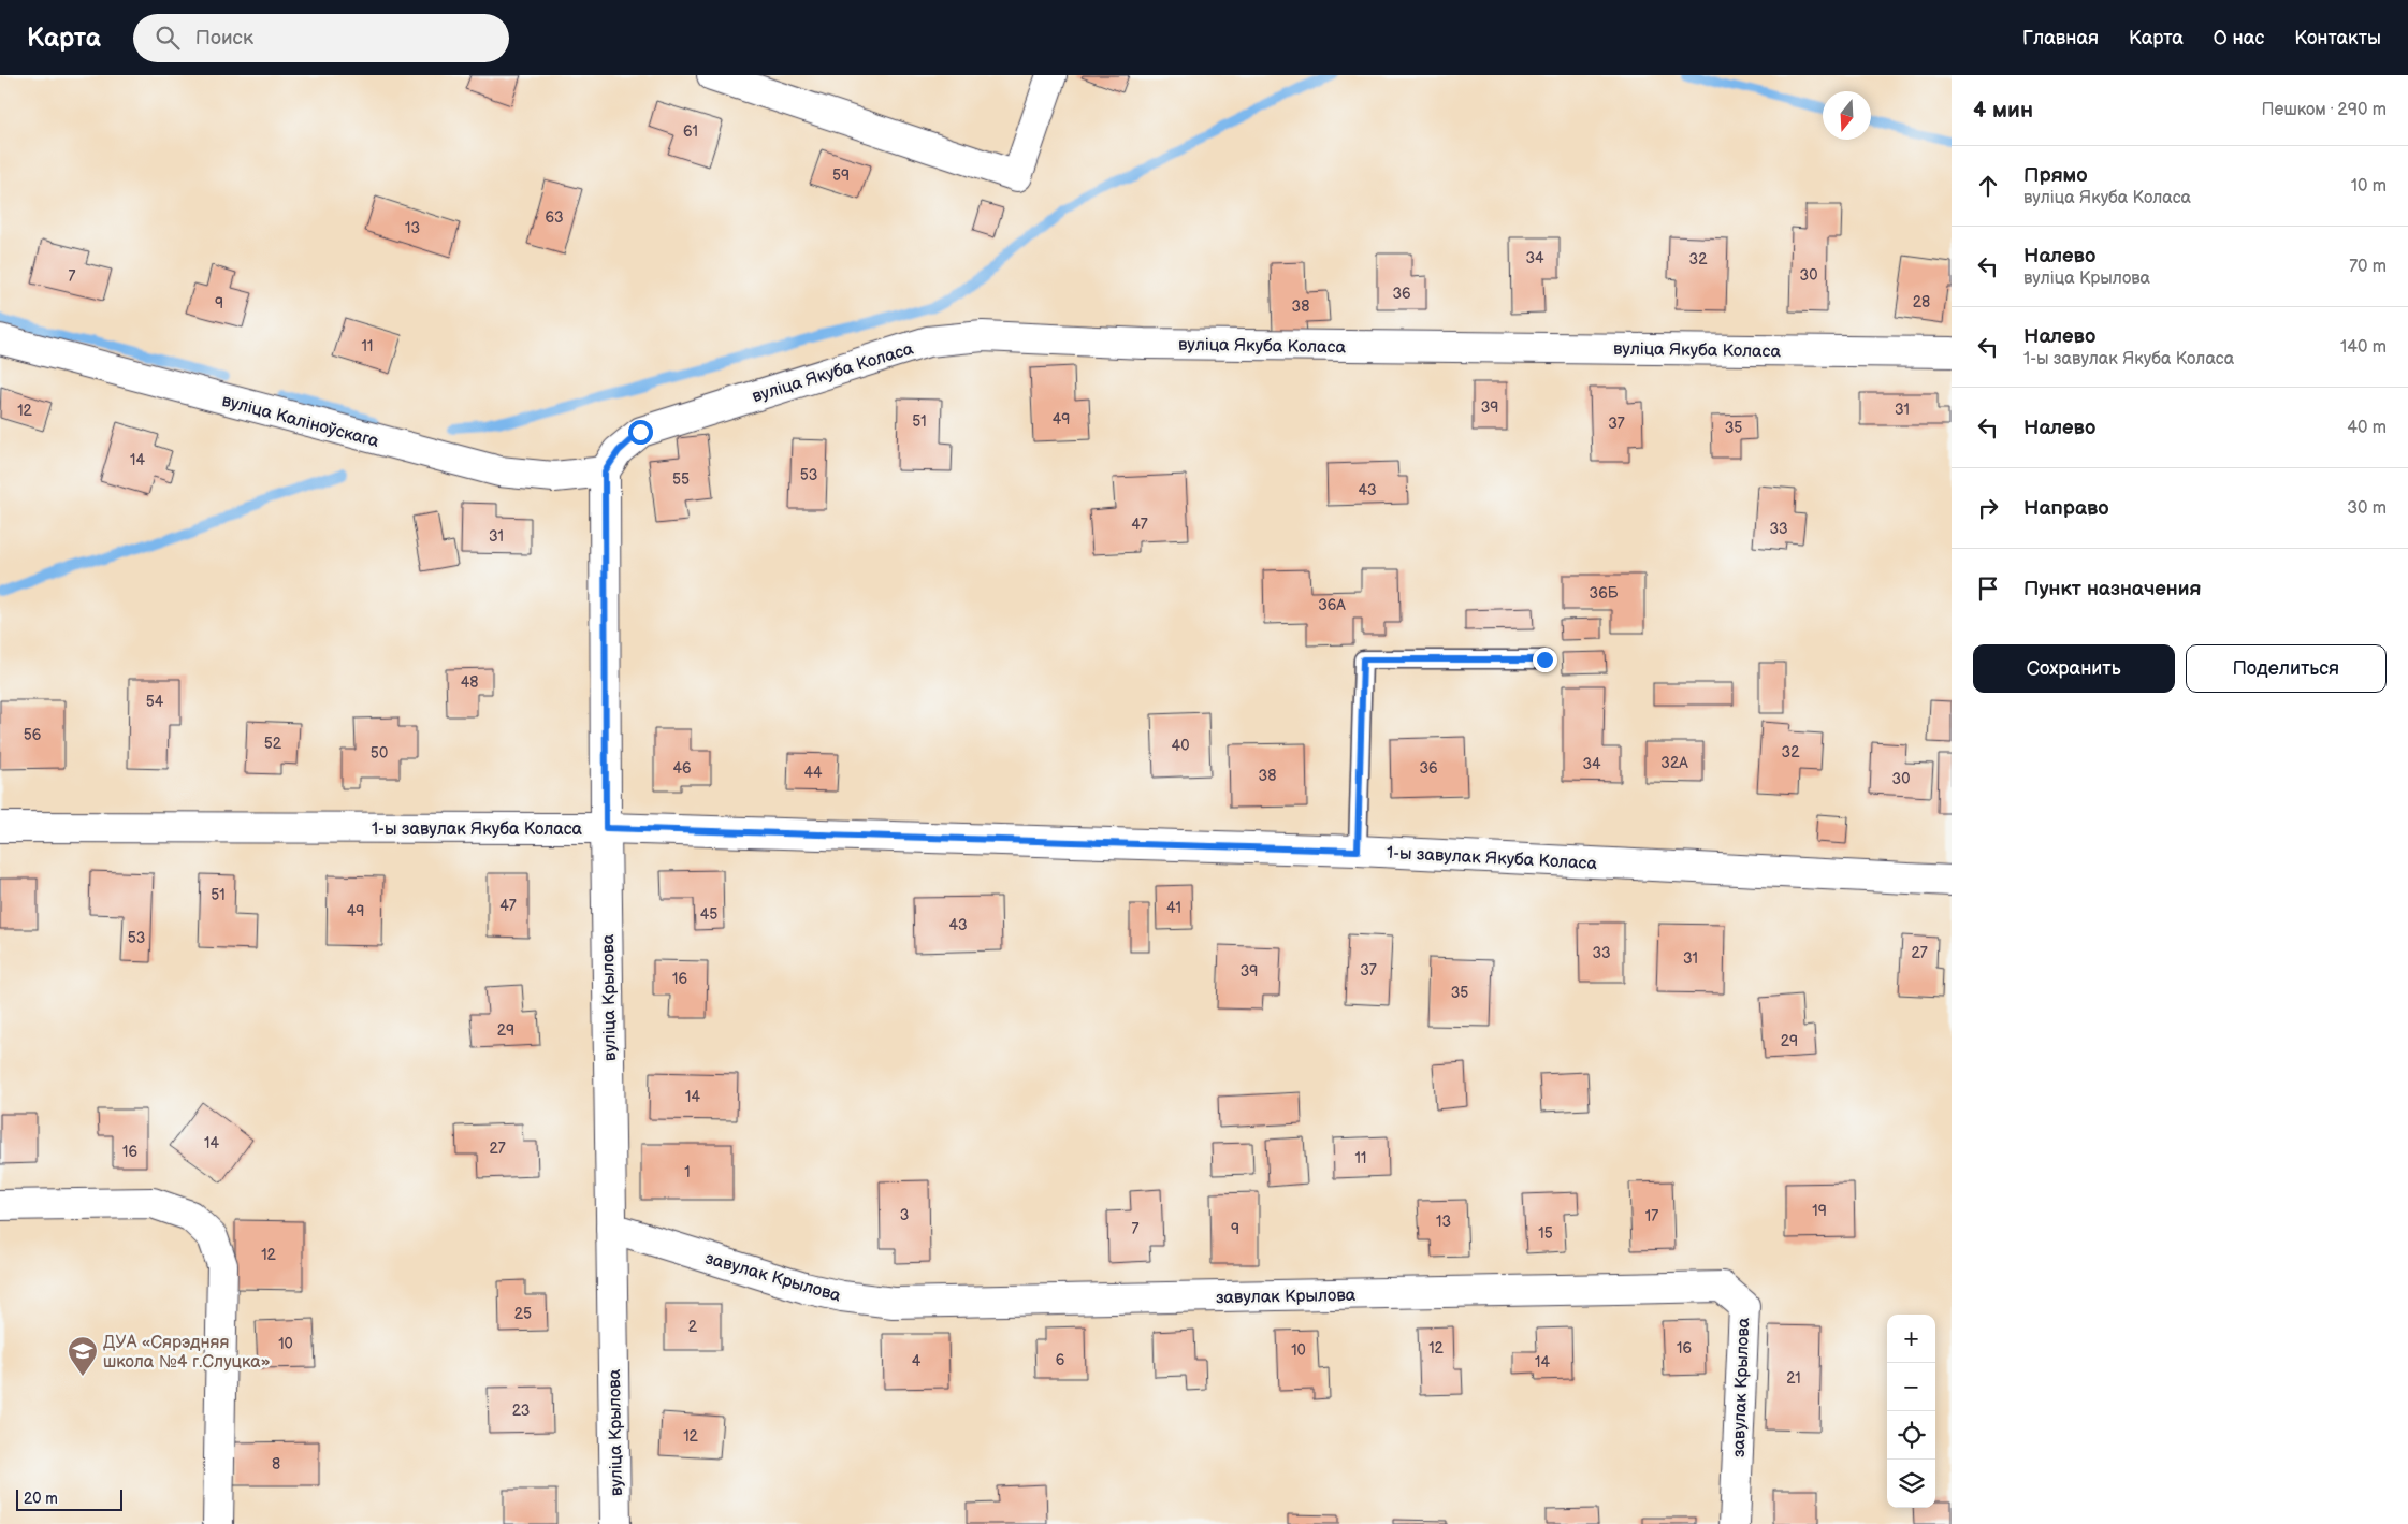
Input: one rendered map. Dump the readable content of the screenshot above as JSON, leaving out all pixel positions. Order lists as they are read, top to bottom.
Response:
{
  "streets": {
    "street": [
      "вуліца Якуба Коласа",
      "вуліца Каліноўскага",
      "1-ы завулак Якуба Коласа",
      "вуліца Крылова",
      "завулак Крылова"
    ]
  },
  "crossings": [
    ["вуліца Якуба Коласа", "вуліца Каліноўскага"],
    ["вуліца Якуба Коласа", "вуліца Крылова"],
    ["вуліца Каліноўскага", "вуліца Крылова"],
    ["1-ы завулак Якуба Коласа", "вуліца Крылова"],
    ["вуліца Крылова", "завулак Крылова"]
  ],
  "places": {
    "school or university": ["ДУА «Сярэдняя школа №4 г.Слуцка»"]
  },
  "house_numbers": [
    "61",
    "59",
    "63",
    "13",
    "34",
    "32",
    "30",
    "7",
    "36",
    "28",
    "9",
    "38",
    "11",
    "39",
    "31",
    "12",
    "49",
    "51",
    "37",
    "35",
    "14",
    "53",
    "55",
    "43",
    "47",
    "33",
    "31",
    "36Б",
    "36А",
    "48",
    "54",
    "56",
    "52",
    "40",
    "32",
    "50",
    "32А",
    "34",
    "46",
    "36",
    "44",
    "38",
    "30",
    "51",
    "47",
    "41",
    "49",
    "45",
    "43",
    "53",
    "33",
    "27",
    "31",
    "37",
    "39",
    "16",
    "35",
    "29",
    "29",
    "14",
    "14",
    "27",
    "16",
    "11",
    "1",
    "19",
    "3",
    "17",
    "13",
    "7",
    "9",
    "15",
    "12",
    "25",
    "2",
    "10",
    "12",
    "16",
    "10",
    "6",
    "4",
    "14",
    "21",
    "23",
    "12",
    "8"
  ],
  "scale_bar": "20 m",
  "north": "bottom",
  "page": {
    "header": "Карта",
    "search": "Поиск",
    "nav": [
      "Главная",
      "Карта",
      "О нас",
      "Контакты"
    ],
    "heading": ["4 мин", "Пешком · 290 m"],
    "list": [
      ["Прямо", "вуліца Якуба Коласа", "10 m"],
      ["Налево", "вуліца Крылова", "70 m"],
      ["Налево", "1-ы завулак Якуба Коласа", "140 m"],
      ["Налево", "40 m"],
      ["Направо", "30 m"],
      "Пункт назначения"
    ],
    "buttons": ["Сохранить", "Поделиться"],
    "map_buttons": ["+", "−"],
    "scale": "20 m"
  }
}
